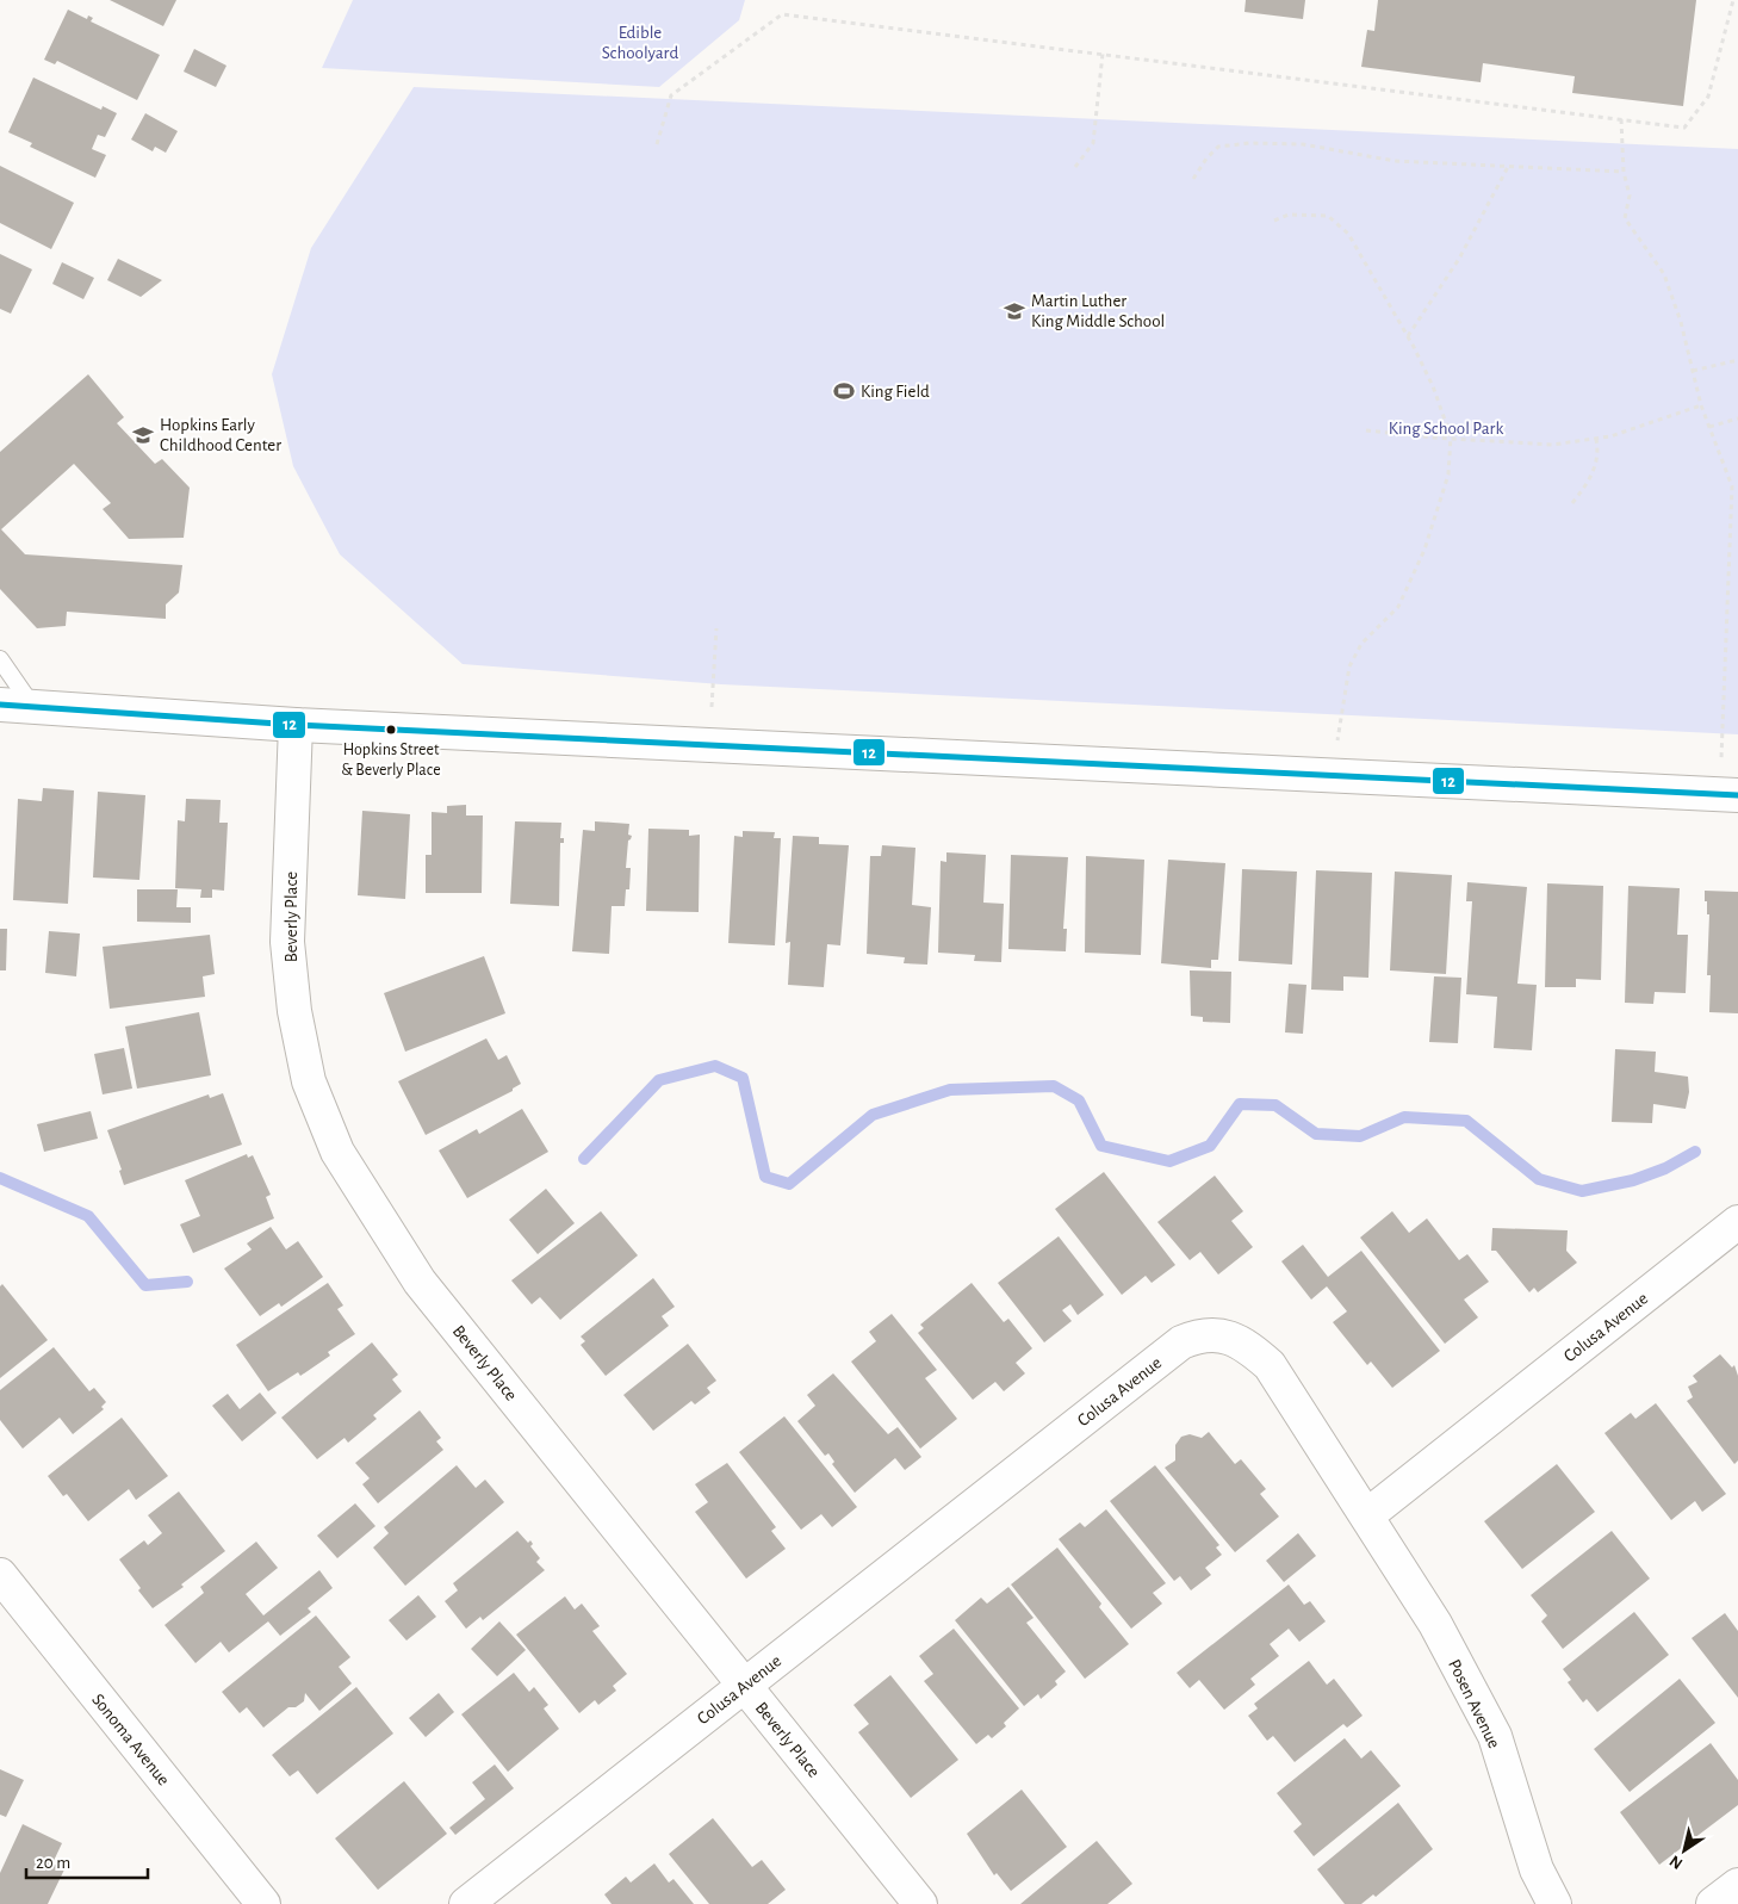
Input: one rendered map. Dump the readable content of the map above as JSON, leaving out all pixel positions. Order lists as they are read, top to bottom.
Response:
{
  "streets": {
    "street": [
      "Beverly Place",
      "Colusa Avenue",
      "Posen Avenue",
      "Sonoma Avenue"
    ]
  },
  "crossings": [
    ["Beverly Place", "Colusa Avenue"],
    ["Colusa Avenue", "Posen Avenue"]
  ],
  "parks": ["Edible Schoolyard", "King School Park"],
  "places": {
    "school or university": ["Martin Luther King Middle School", "Hopkins Early Childhood Center"],
    "sports": ["King Field"],
    "other": ["Hopkins Street & Beverly Place"]
  },
  "lines": ["transit line 12"],
  "scale_bar": "20 m",
  "north": "bottom left"
}
